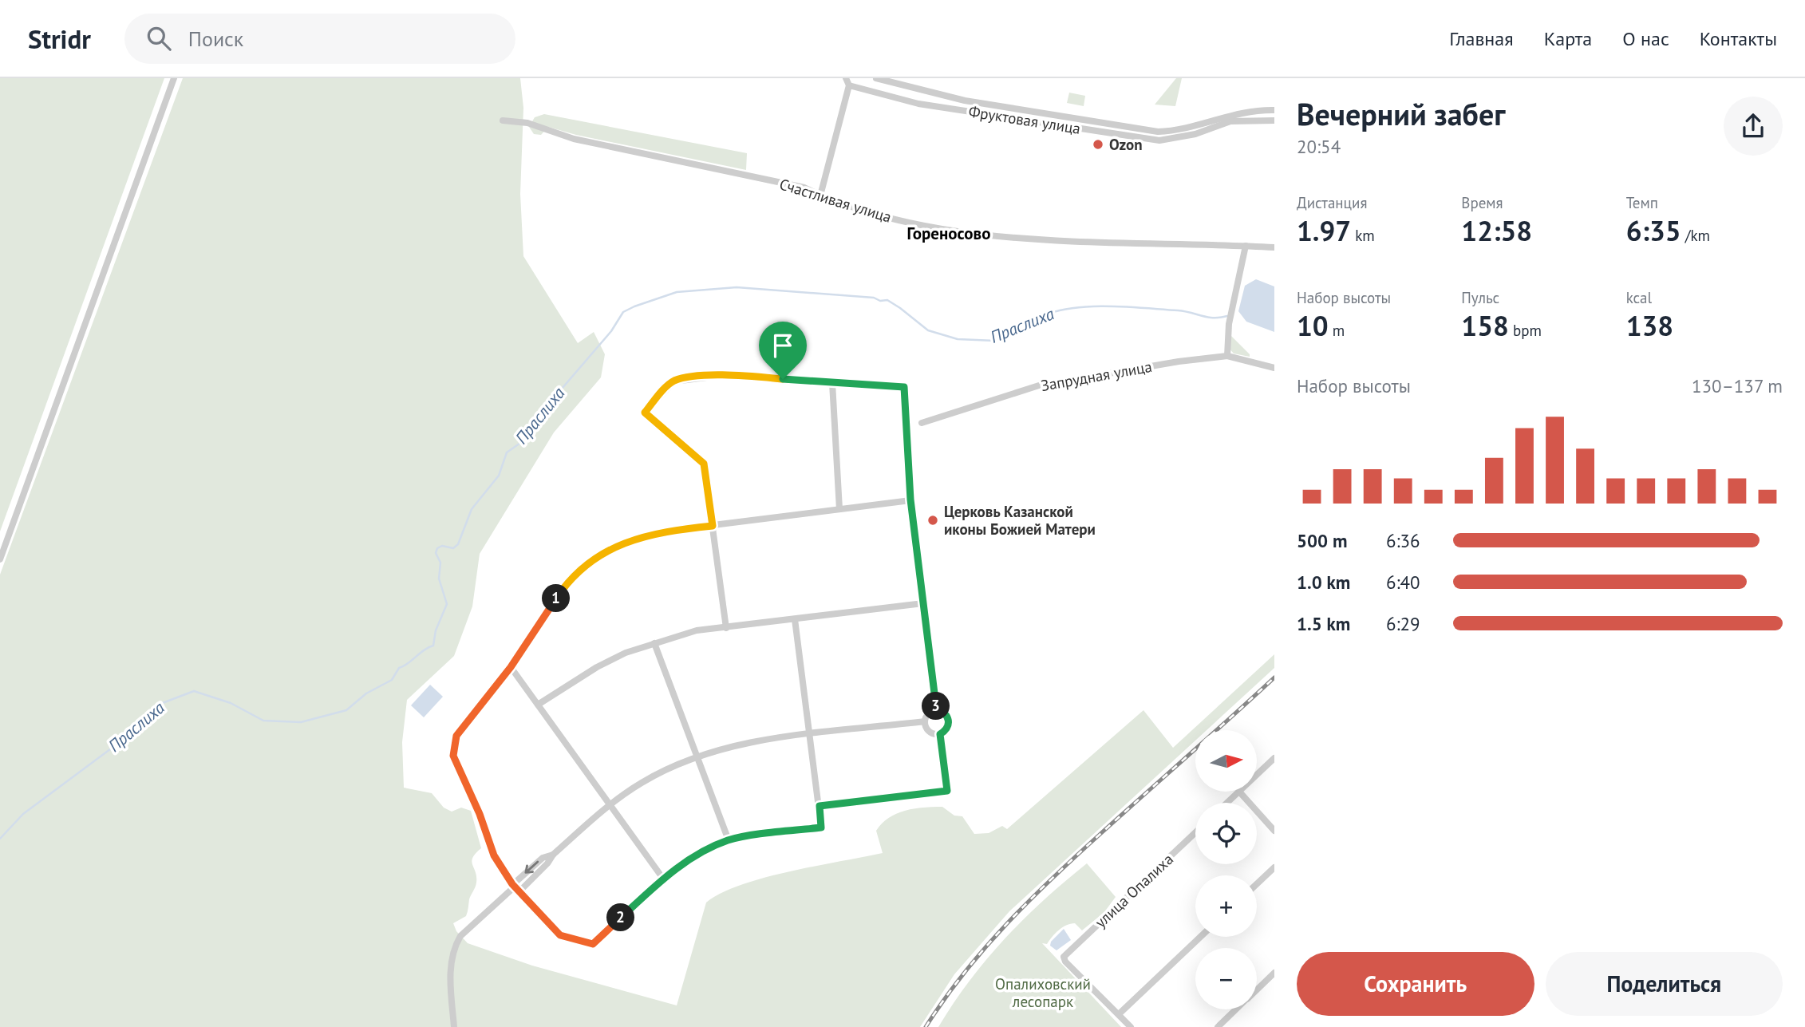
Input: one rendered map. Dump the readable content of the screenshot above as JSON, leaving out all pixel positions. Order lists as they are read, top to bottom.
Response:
{
  "streets": {
    "street": [
      "Фруктовая улица",
      "Счастливая улица",
      "Запрудная улица",
      "улица Опалиха"
    ]
  },
  "districts": ["Гореносово"],
  "water": ["Праслиха"],
  "parks": ["Опалиховский лесопарк"],
  "places": ["Ozon", "Церковь Казанской иконы Божией Матери"],
  "north": "right",
  "page": {
    "header": "Stridr",
    "search": "Поиск",
    "nav": [
      "Главная",
      "Карта",
      "О нас",
      "Контакты"
    ],
    "heading": ["Вечерний забег", "20:54"],
    "stats": [
      ["Дистанция", "1.97 km"],
      ["Время", "12:58"],
      ["Темп", "6:35 /km"],
      ["Набор высоты", "10 m"],
      ["Пульс", "158 bpm"],
      ["kcal", "138"]
    ],
    "chart": ["Набор высоты", "130–137 m"],
    "list": [
      {
        "name": "500 m",
        "note": "6:36"
      },
      {
        "name": "1.0 km",
        "note": "6:40"
      },
      {
        "name": "1.5 km",
        "note": "6:29"
      }
    ],
    "pins": ["1", "3", "2"],
    "map_buttons": ["+", "−"],
    "buttons": ["Сохранить", "Поделиться"]
  }
}
